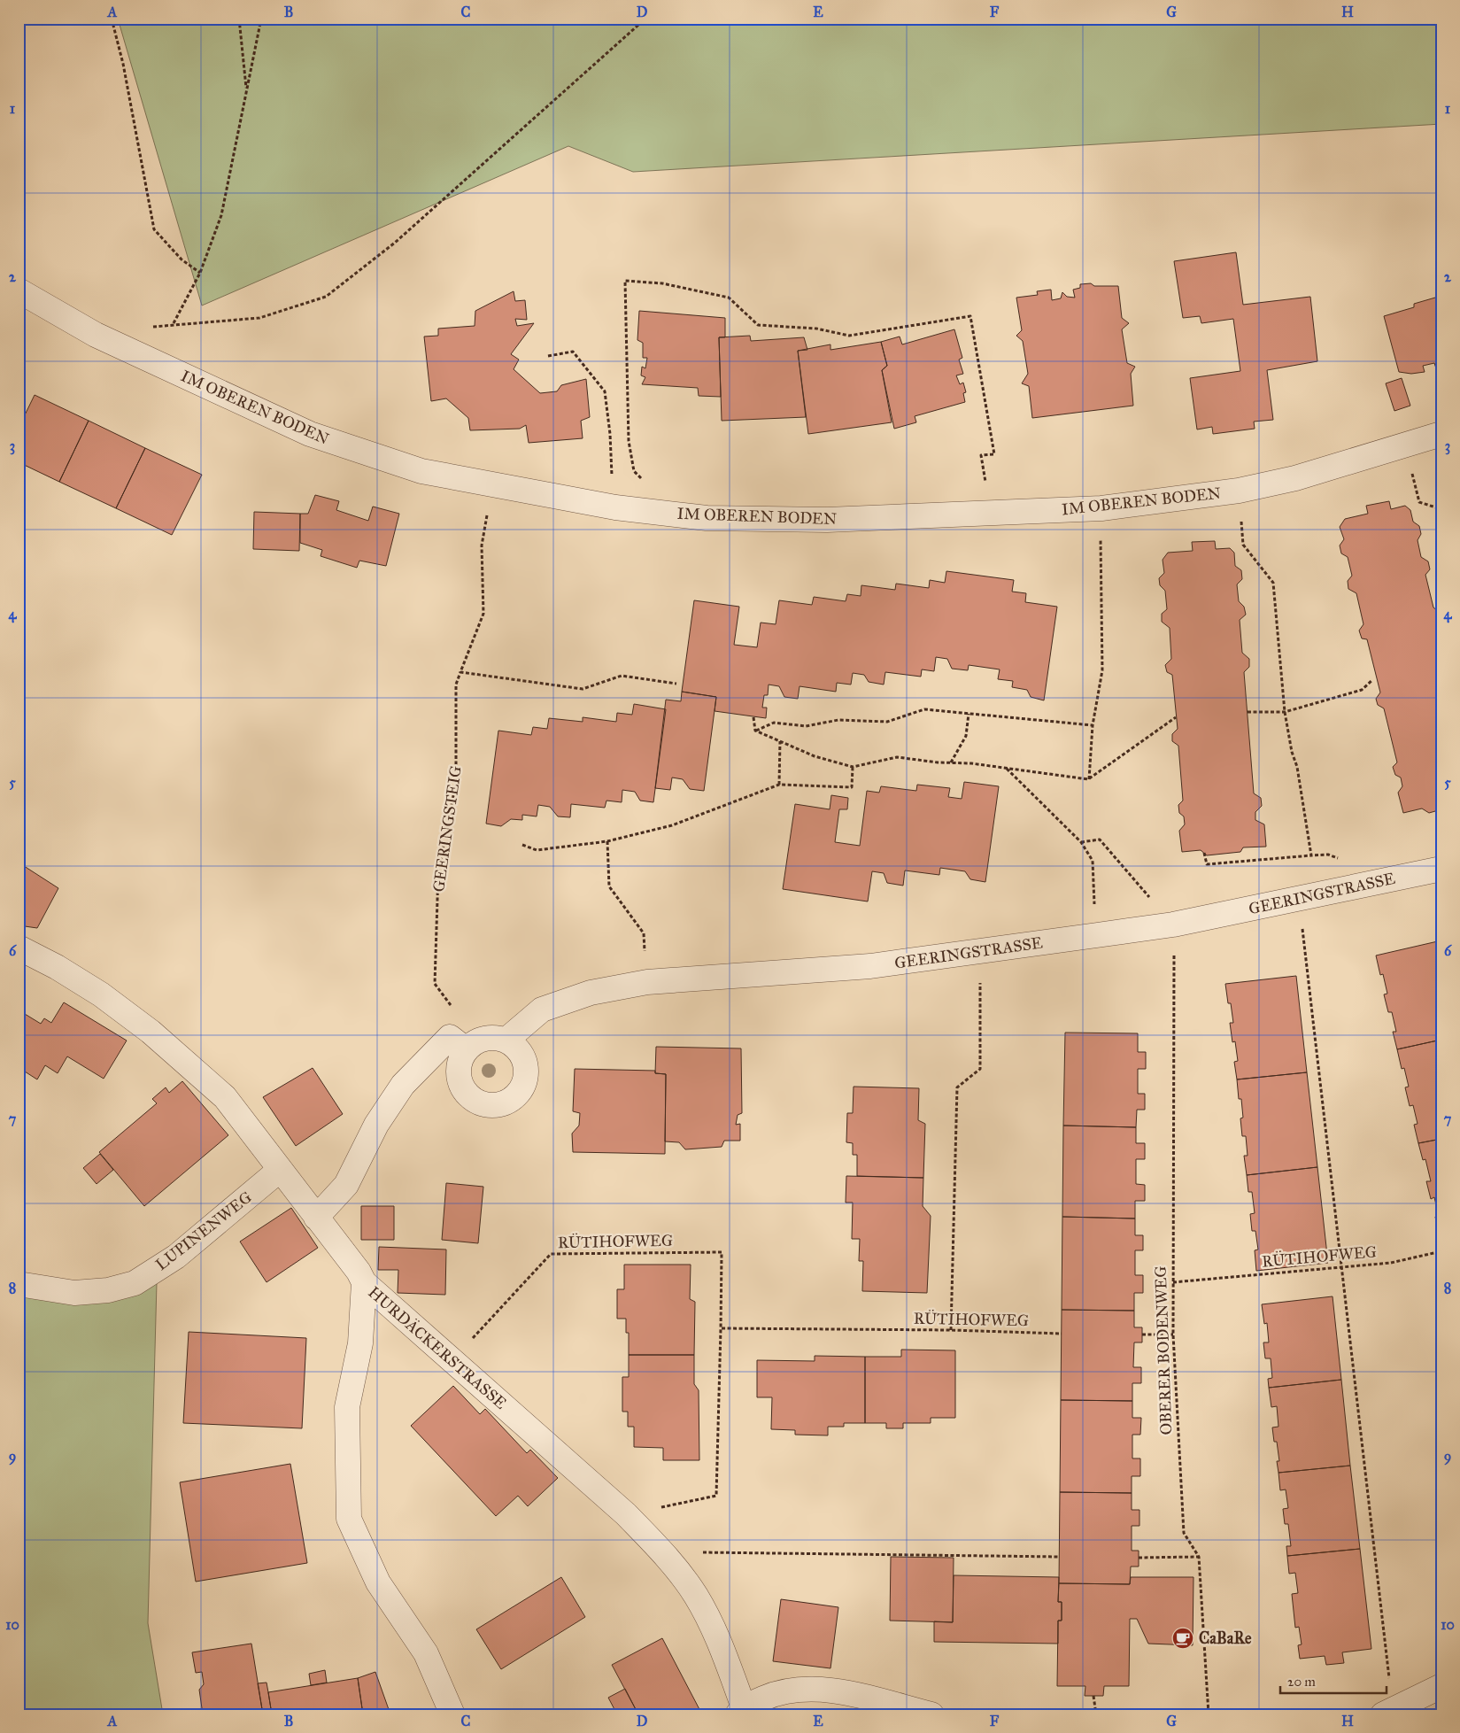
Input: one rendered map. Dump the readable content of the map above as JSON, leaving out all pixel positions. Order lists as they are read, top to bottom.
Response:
{
  "streets": {
    "street": [
      "IM OBEREN BODEN",
      "GEERINGSTRASSE",
      "LUPINENWEG",
      "HURDÄCKERSTRASSE"
    ],
    "path": ["GEERINGSTEIG", "RÜTIHOFWEG", "OBERER BODENWEG"]
  },
  "crossings": [
    ["LUPINENWEG", "HURDÄCKERSTRASSE"],
    ["RÜTIHOFWEG", "HURDÄCKERSTRASSE"],
    ["RÜTIHOFWEG", "OBERER BODENWEG"]
  ],
  "places": {
    "cafe": ["CaBaRe"]
  },
  "scale_bar": "20 m",
  "grid": {
    "columns": [
      "A",
      "B",
      "C",
      "D",
      "E",
      "F",
      "G",
      "H"
    ],
    "rows": [
      "1",
      "2",
      "3",
      "4",
      "5",
      "6",
      "7",
      "8",
      "9",
      "10"
    ]
  }
}
